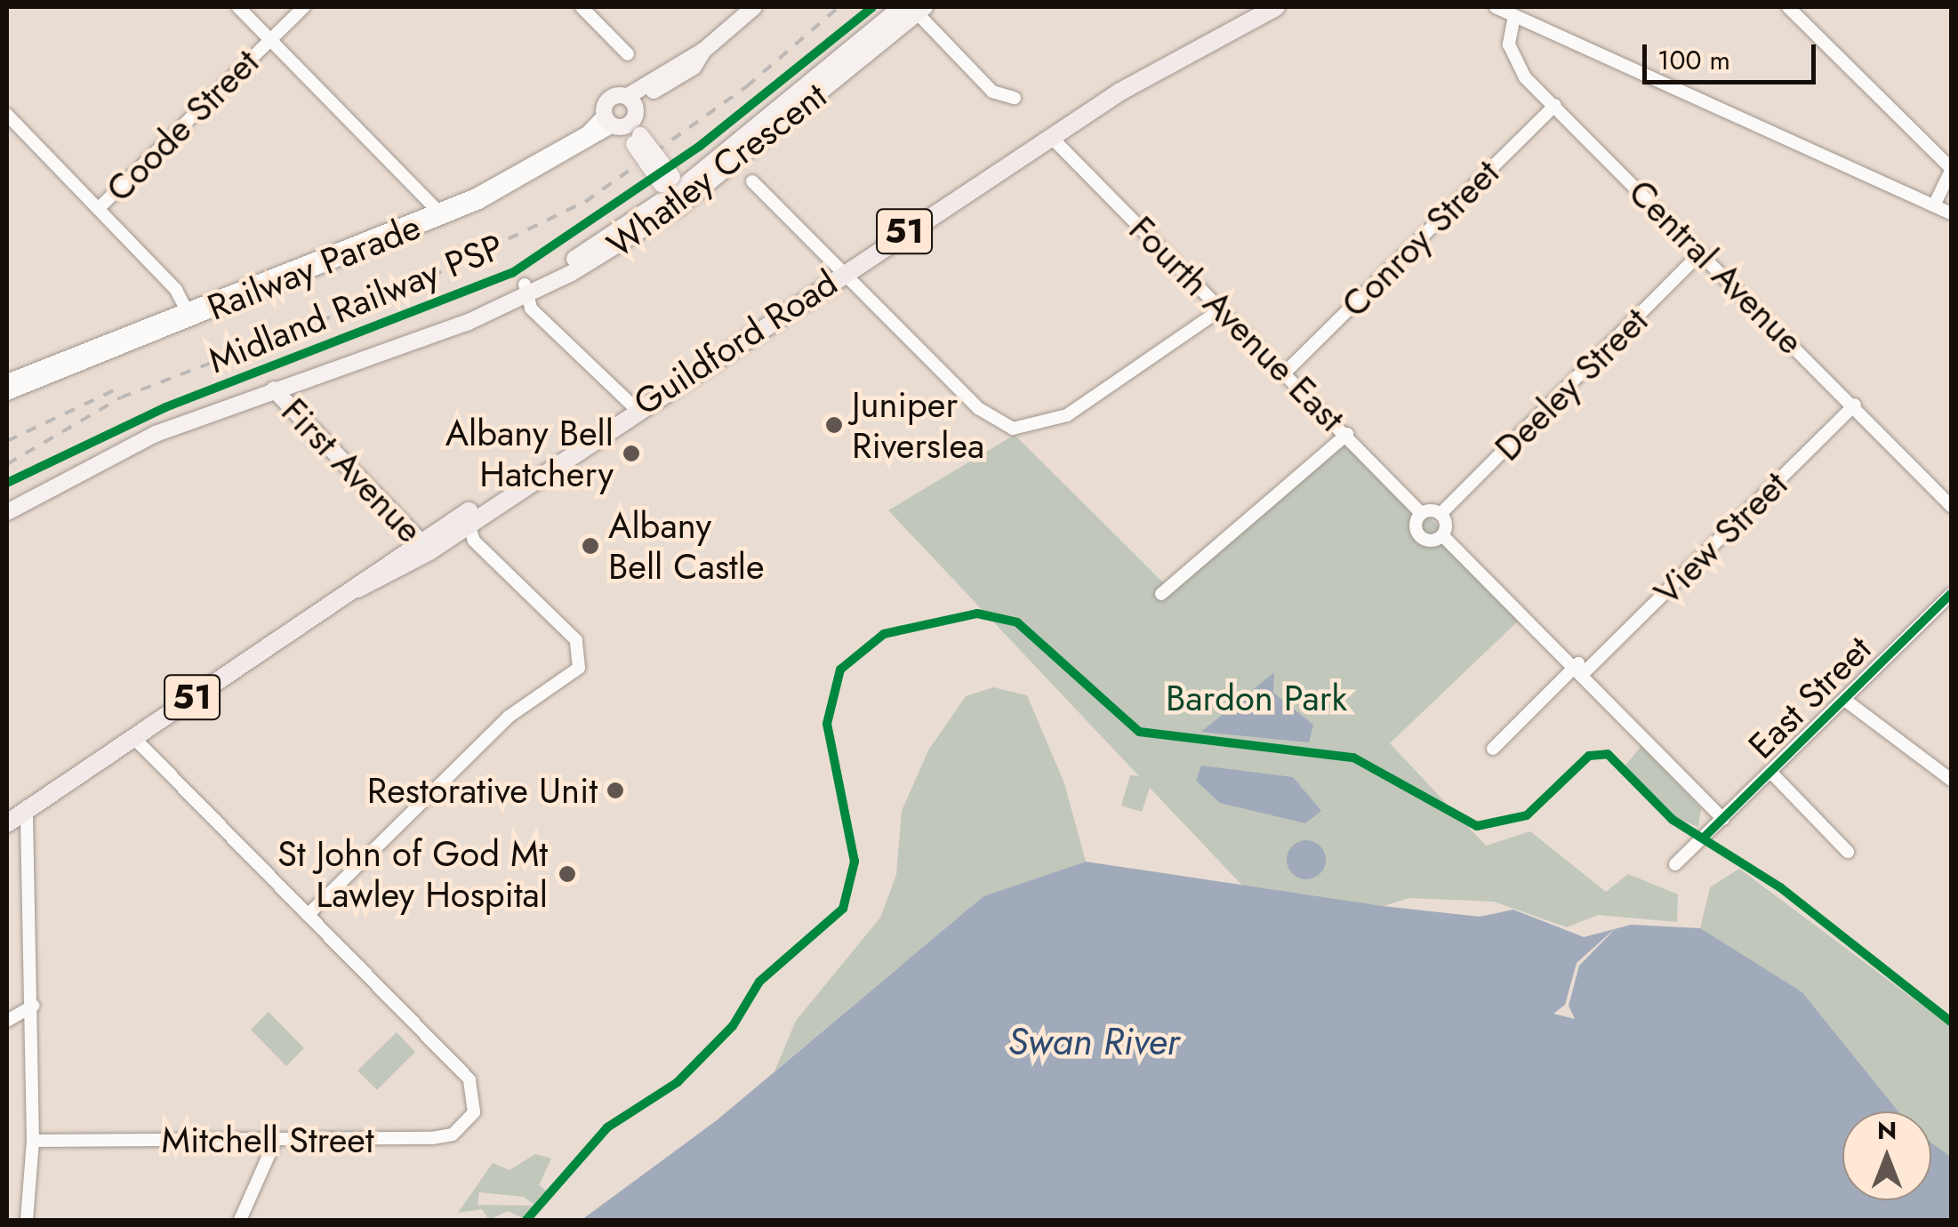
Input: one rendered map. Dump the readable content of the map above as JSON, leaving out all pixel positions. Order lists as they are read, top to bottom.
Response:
{
  "streets": {
    "highway": ["51", "Guildford Road"],
    "main road": ["Whatley Crescent", "Railway Parade", "First Avenue"],
    "street": [
      "Coode Street",
      "Conroy Street",
      "Central Avenue",
      "Fourth Avenue East",
      "Deeley Street",
      "View Street",
      "East Street",
      "Mitchell Street"
    ],
    "cycle path": ["Midland Railway PSP"]
  },
  "crossings": [
    ["Whatley Crescent", "First Avenue"],
    ["Conroy Street", "Central Avenue"],
    ["Conroy Street", "Fourth Avenue East"],
    ["Central Avenue", "Deeley Street"],
    ["Central Avenue", "View Street"],
    ["Fourth Avenue East", "Guildford Road"],
    ["Guildford Road", "First Avenue"]
  ],
  "water": ["Swan River"],
  "parks": ["Bardon Park"],
  "places": [
    "Juniper Riverslea",
    "Albany Bell Hatchery",
    "Albany Bell Castle",
    "Restorative Unit",
    "St John of God Mt Lawley Hospital"
  ],
  "scale_bar": "100 m",
  "north": "top"
}
